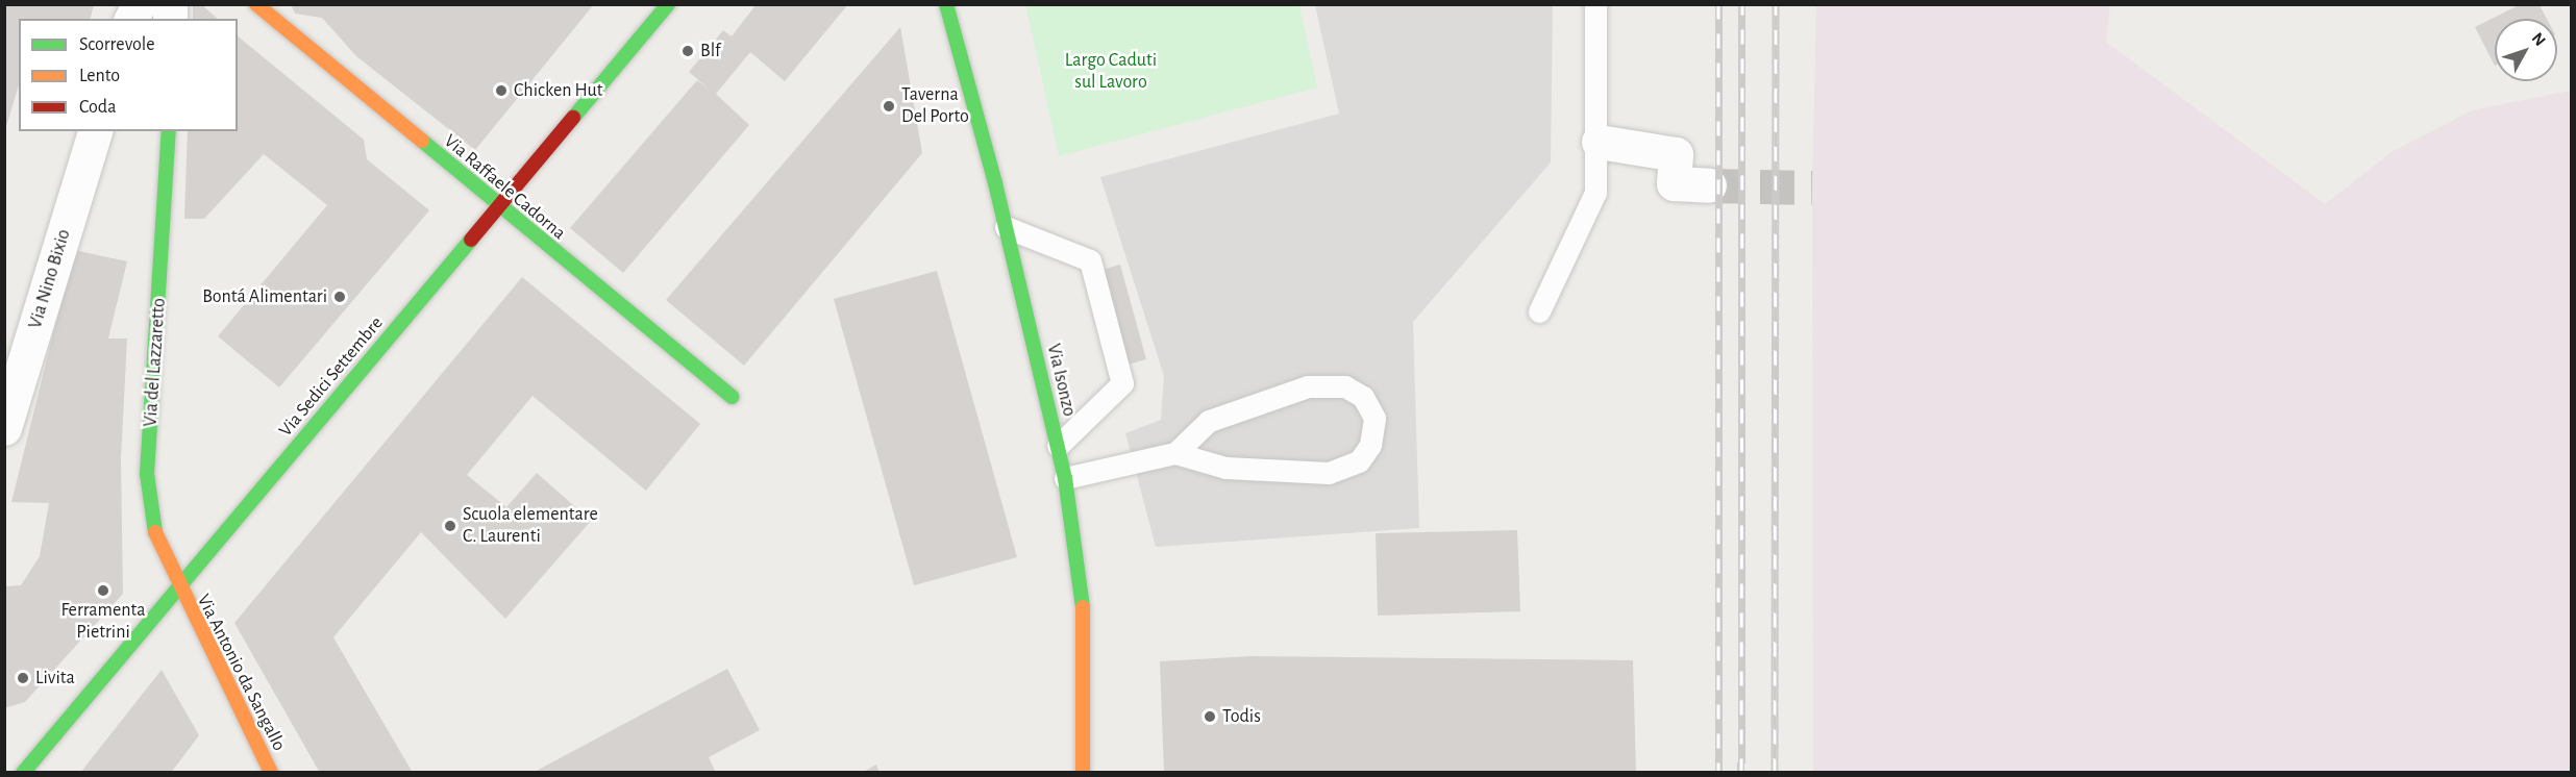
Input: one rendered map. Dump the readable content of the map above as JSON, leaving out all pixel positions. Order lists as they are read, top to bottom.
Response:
{
  "streets": {
    "main road": [
      "Via Raffaele Cadorna",
      "Via del Lazzaretto",
      "Via Sedici Settembre",
      "Via Isonzo",
      "Via Antonio da Sangallo"
    ],
    "street": ["Via Nino Bixio"]
  },
  "crossings": [
    ["Via Raffaele Cadorna", "Via Sedici Settembre"],
    ["Via del Lazzaretto", "Via Sedici Settembre"],
    ["Via del Lazzaretto", "Via Antonio da Sangallo"],
    ["Via Sedici Settembre", "Via Antonio da Sangallo"]
  ],
  "parks": ["Largo Caduti sul Lavoro"],
  "places": [
    "Blf",
    "Chicken Hut",
    "Taverna Del Porto",
    "Bontá Alimentari",
    "Scuola elementare C. Laurenti",
    "Ferramenta Pietrini",
    "Livita",
    "Todis"
  ],
  "legend": ["Scorrevole", "Lento", "Coda"],
  "north": "top right"
}
